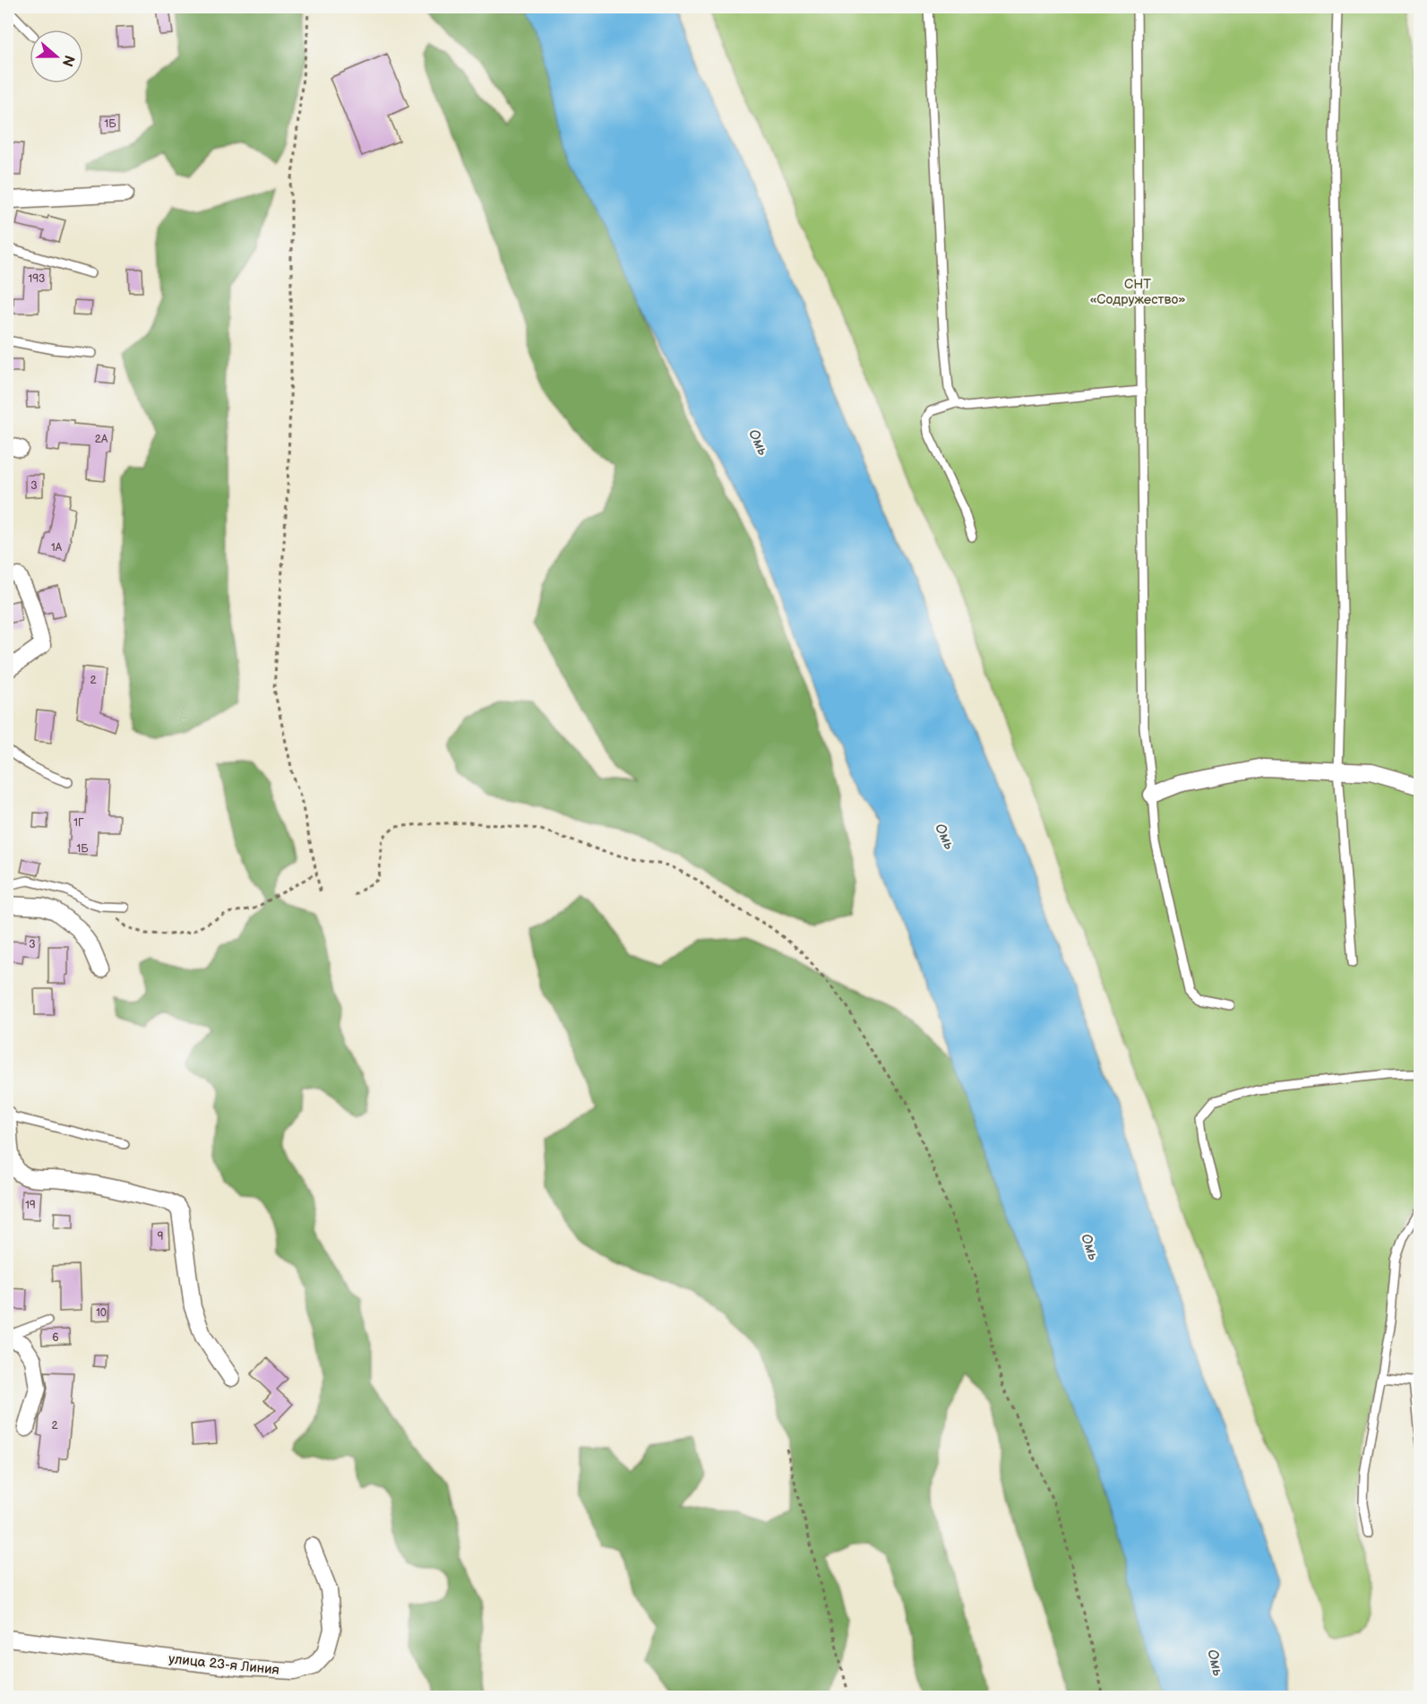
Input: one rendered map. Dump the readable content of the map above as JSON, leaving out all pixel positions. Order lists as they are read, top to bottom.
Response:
{
  "streets": {
    "street": ["улица 23-я Линия"]
  },
  "water": ["Омь"],
  "parks": ["СНТ «Содружество»"],
  "house_numbers": [
    "1Б",
    "193",
    "2А",
    "3",
    "1А",
    "2",
    "1Г",
    "1Б",
    "3",
    "19",
    "9",
    "10",
    "6",
    "2"
  ],
  "north": "right"
}
